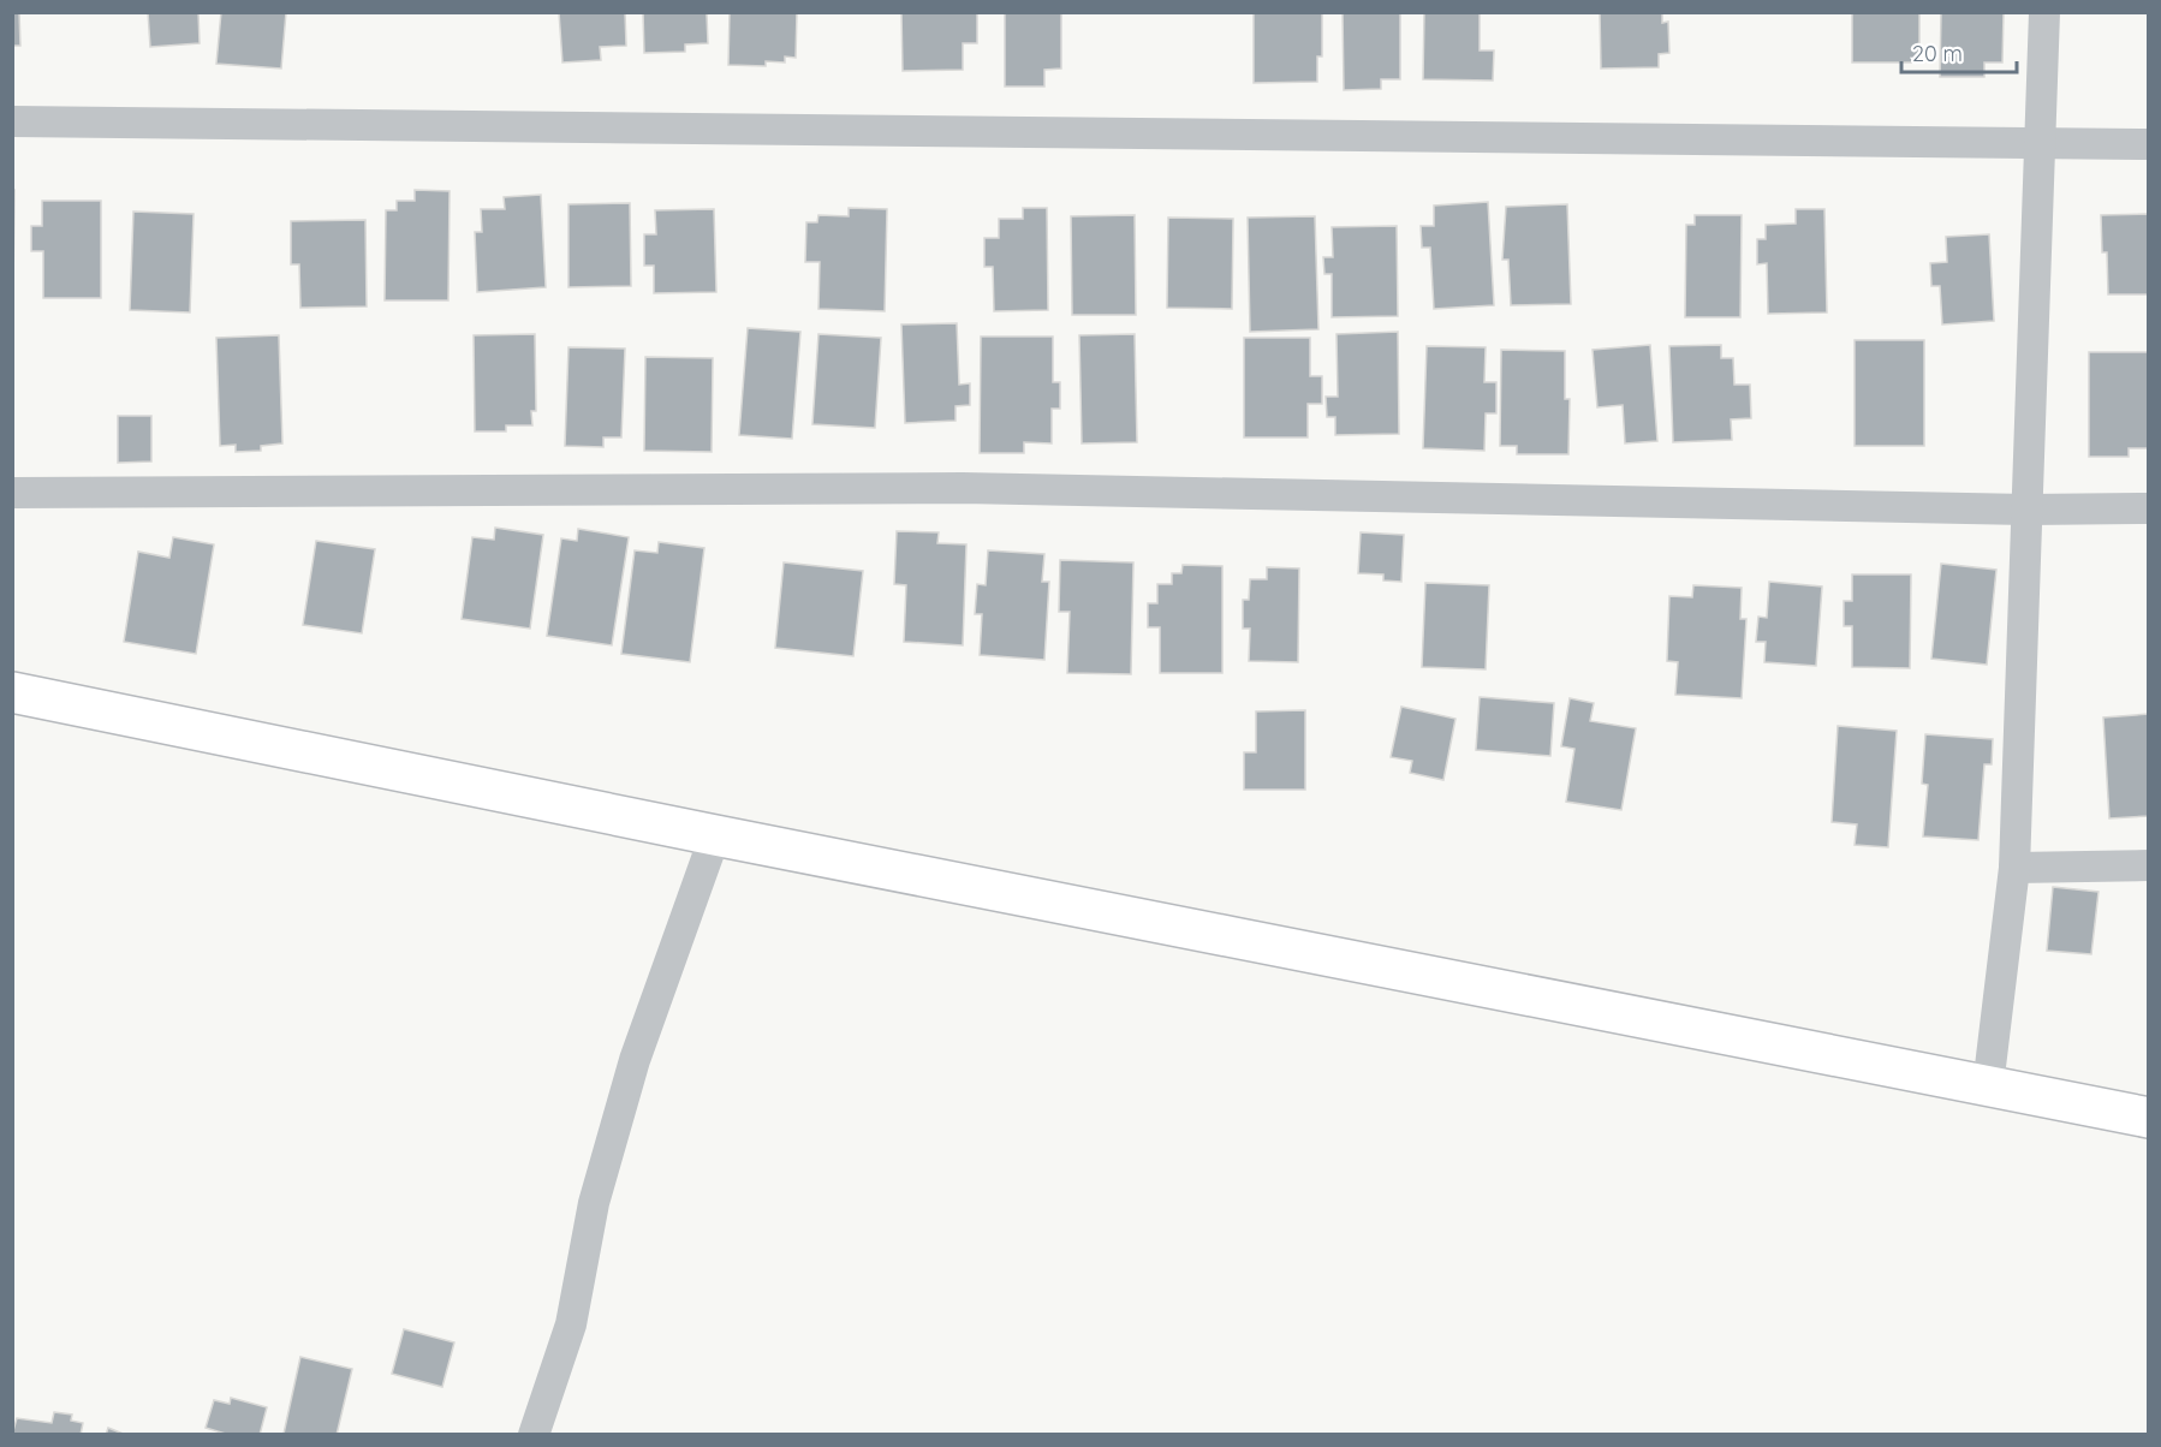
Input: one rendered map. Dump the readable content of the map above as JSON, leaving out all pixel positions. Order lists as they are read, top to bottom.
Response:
{
  "scale_bar": "20 m"
}
